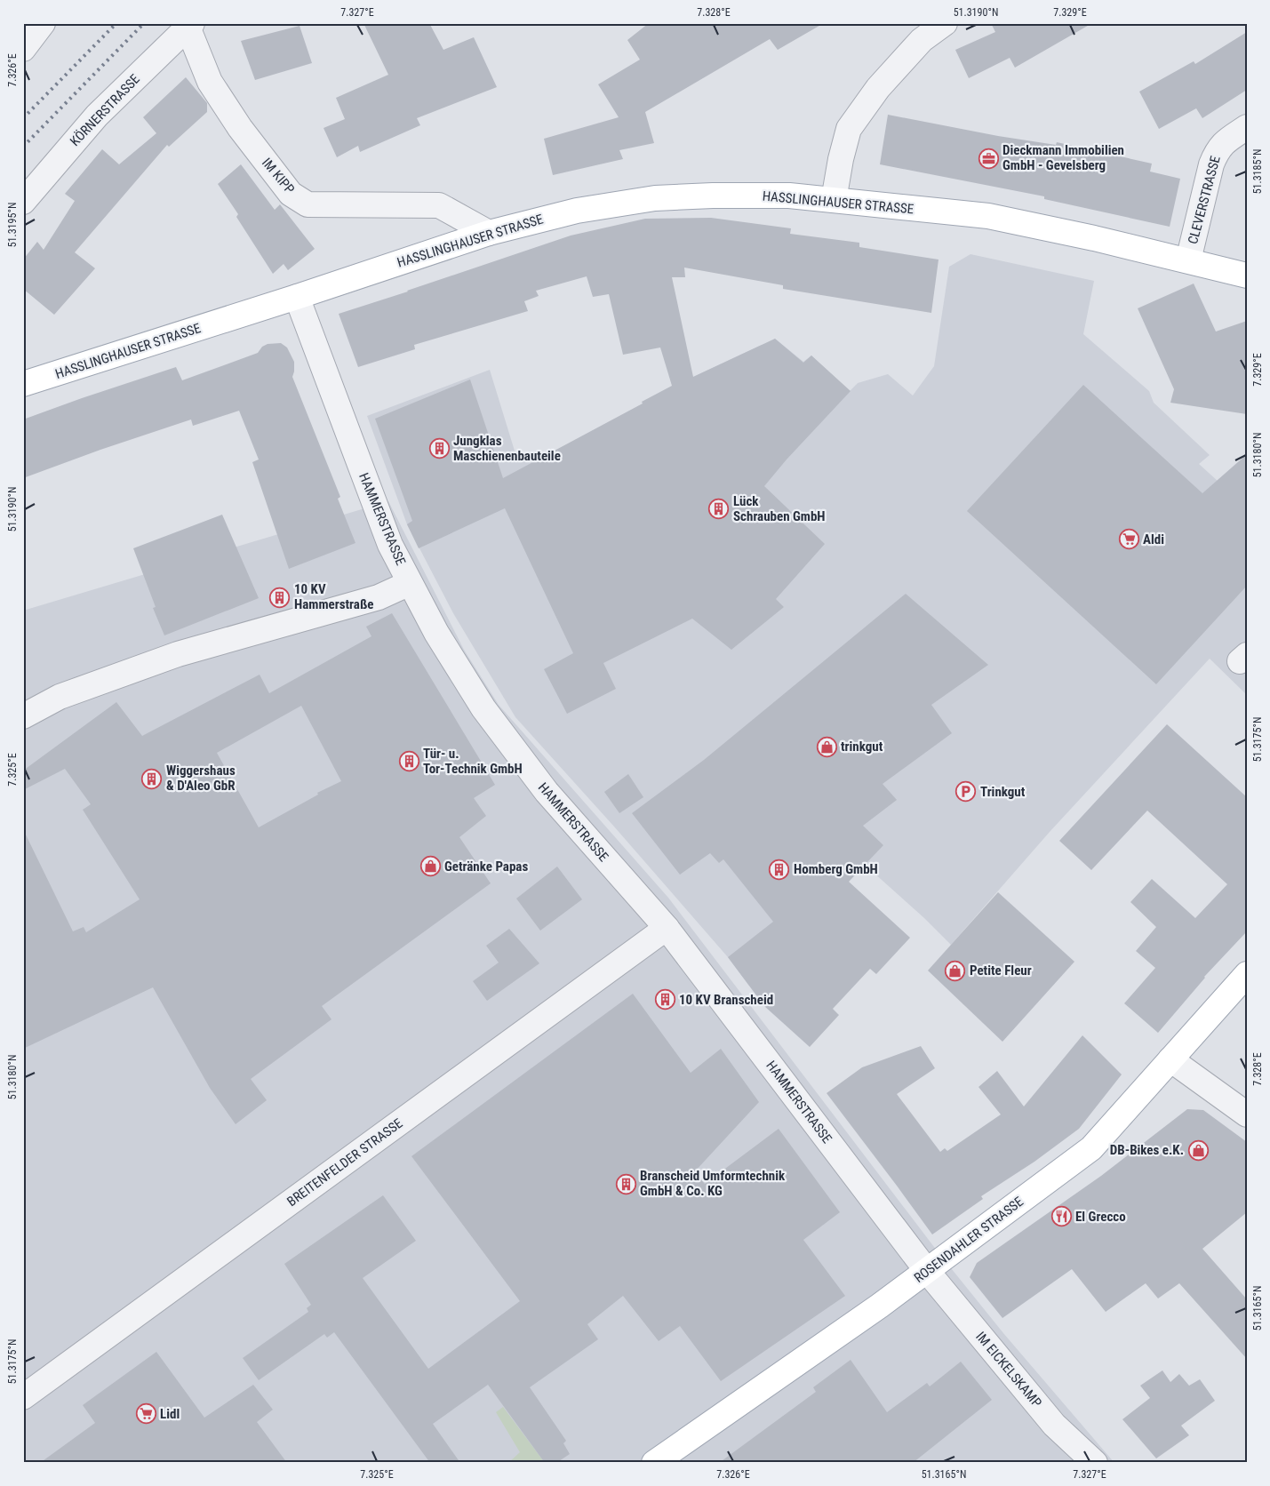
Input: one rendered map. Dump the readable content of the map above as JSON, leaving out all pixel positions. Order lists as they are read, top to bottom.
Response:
{
  "streets": {
    "main road": ["HASSLINGHAUSER STRASSE", "ROSENDAHLER STRASSE"],
    "street": [
      "KÖRNERSTRASSE",
      "IM KIPP",
      "CLEVERSTRASSE",
      "HAMMERSTRASSE",
      "BREITENFELDER STRASSE",
      "IM EICKELSKAMP"
    ]
  },
  "crossings": [
    ["KÖRNERSTRASSE", "IM KIPP"],
    ["IM KIPP", "HASSLINGHAUSER STRASSE"],
    ["CLEVERSTRASSE", "HASSLINGHAUSER STRASSE"],
    ["HASSLINGHAUSER STRASSE", "HAMMERSTRASSE"],
    ["HAMMERSTRASSE", "BREITENFELDER STRASSE"],
    ["HAMMERSTRASSE", "ROSENDAHLER STRASSE"],
    ["HAMMERSTRASSE", "IM EICKELSKAMP"],
    ["ROSENDAHLER STRASSE", "IM EICKELSKAMP"]
  ],
  "places": {
    "office": ["Dieckmann Immobilien GmbH - Gevelsberg"],
    "building": [
      "Jungklas Maschienenbauteile",
      "Lück Schrauben GmbH",
      "10 KV Hammerstraße",
      "Tür- u. Tor-Technik GmbH",
      "Wiggershaus & D'Aleo GbR",
      "Homberg GmbH",
      "10 KV Branscheid",
      "Branscheid Umformtechnik GmbH & Co. KG"
    ],
    "supermarket": ["Aldi", "Lidl"],
    "shop": [
      "trinkgut",
      "Getränke Papas",
      "Petite Fleur",
      "DB-Bikes e.K."
    ],
    "parking": ["Trinkgut"],
    "restaurant": ["El Grecco"]
  },
  "coordinates": [
    "7.327°E",
    "7.328°E",
    "51.3190°N",
    "7.329°E",
    "7.326°E",
    "51.3185°N",
    "51.3195°N",
    "51.3180°N",
    "51.3175°N",
    "7.325°E",
    "51.3165°N"
  ]
}
